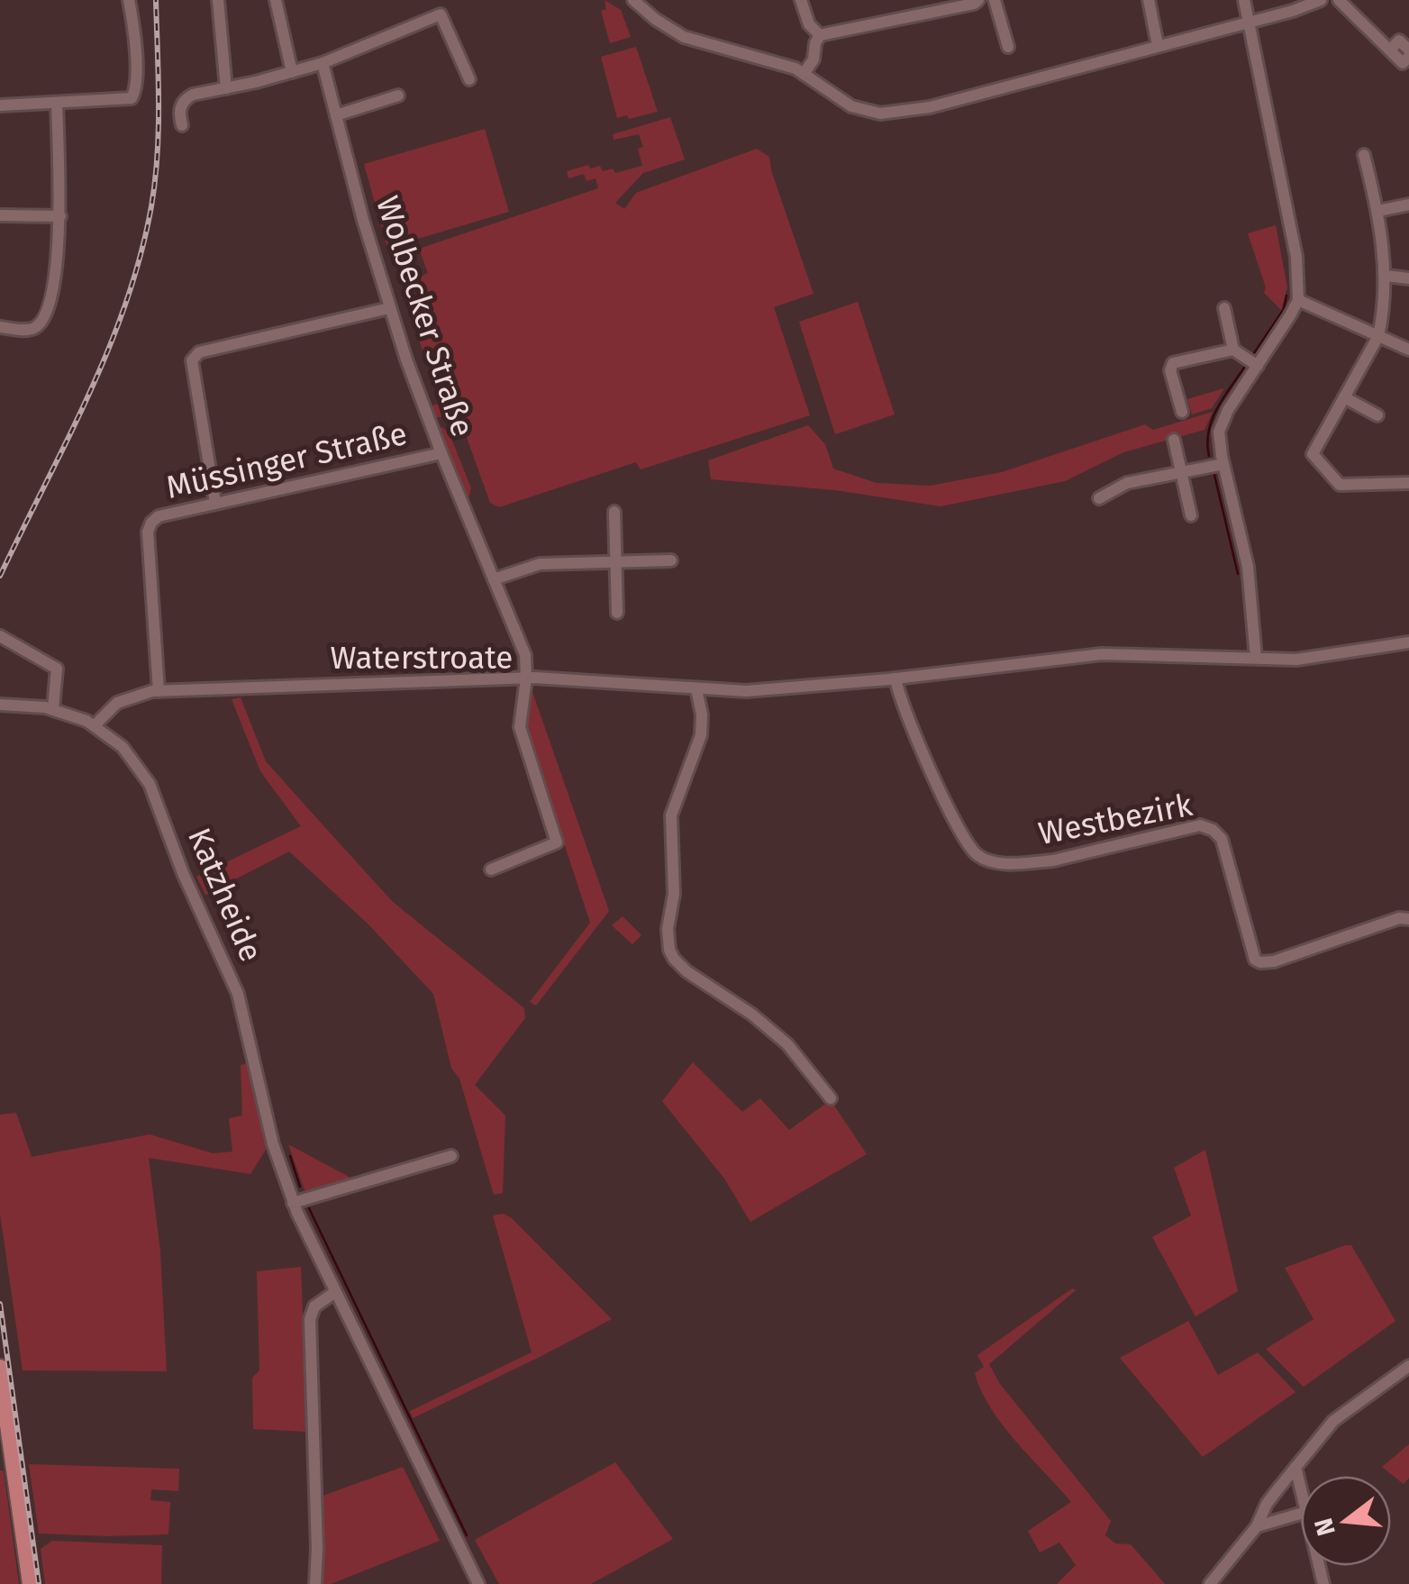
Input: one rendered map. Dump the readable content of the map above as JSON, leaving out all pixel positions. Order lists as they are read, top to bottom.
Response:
{
  "streets": {
    "street": [
      "Wolbecker Straße",
      "Müssinger Straße",
      "Waterstroate",
      "Westbezirk",
      "Katzheide"
    ]
  },
  "crossings": [
    ["Wolbecker Straße", "Müssinger Straße"],
    ["Wolbecker Straße", "Waterstroate"],
    ["Müssinger Straße", "Waterstroate"],
    ["Waterstroate", "Katzheide"]
  ],
  "north": "left"
}
